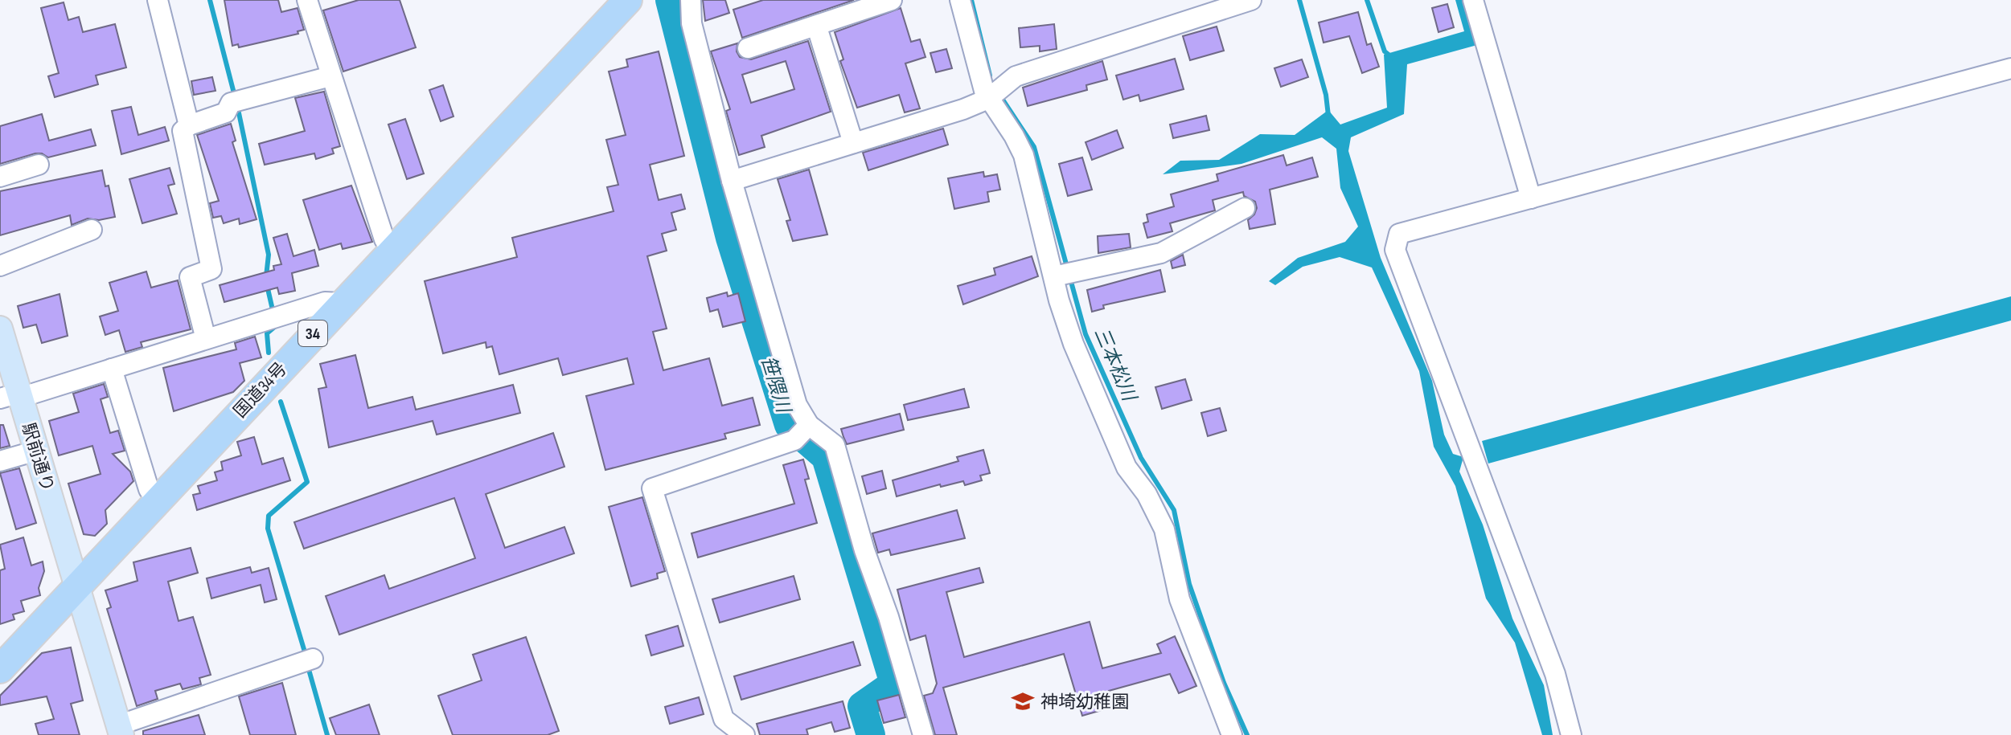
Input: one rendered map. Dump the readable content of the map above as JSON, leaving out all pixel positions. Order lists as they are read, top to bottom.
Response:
{
  "streets": {
    "highway": ["34", "国道34号"],
    "main road": ["駅前通り"]
  },
  "crossings": [
    ["国道34号", "駅前通り"]
  ],
  "water": ["三本松川", "笹隈川"],
  "places": {
    "school or university": ["神埼幼稚園"]
  }
}
